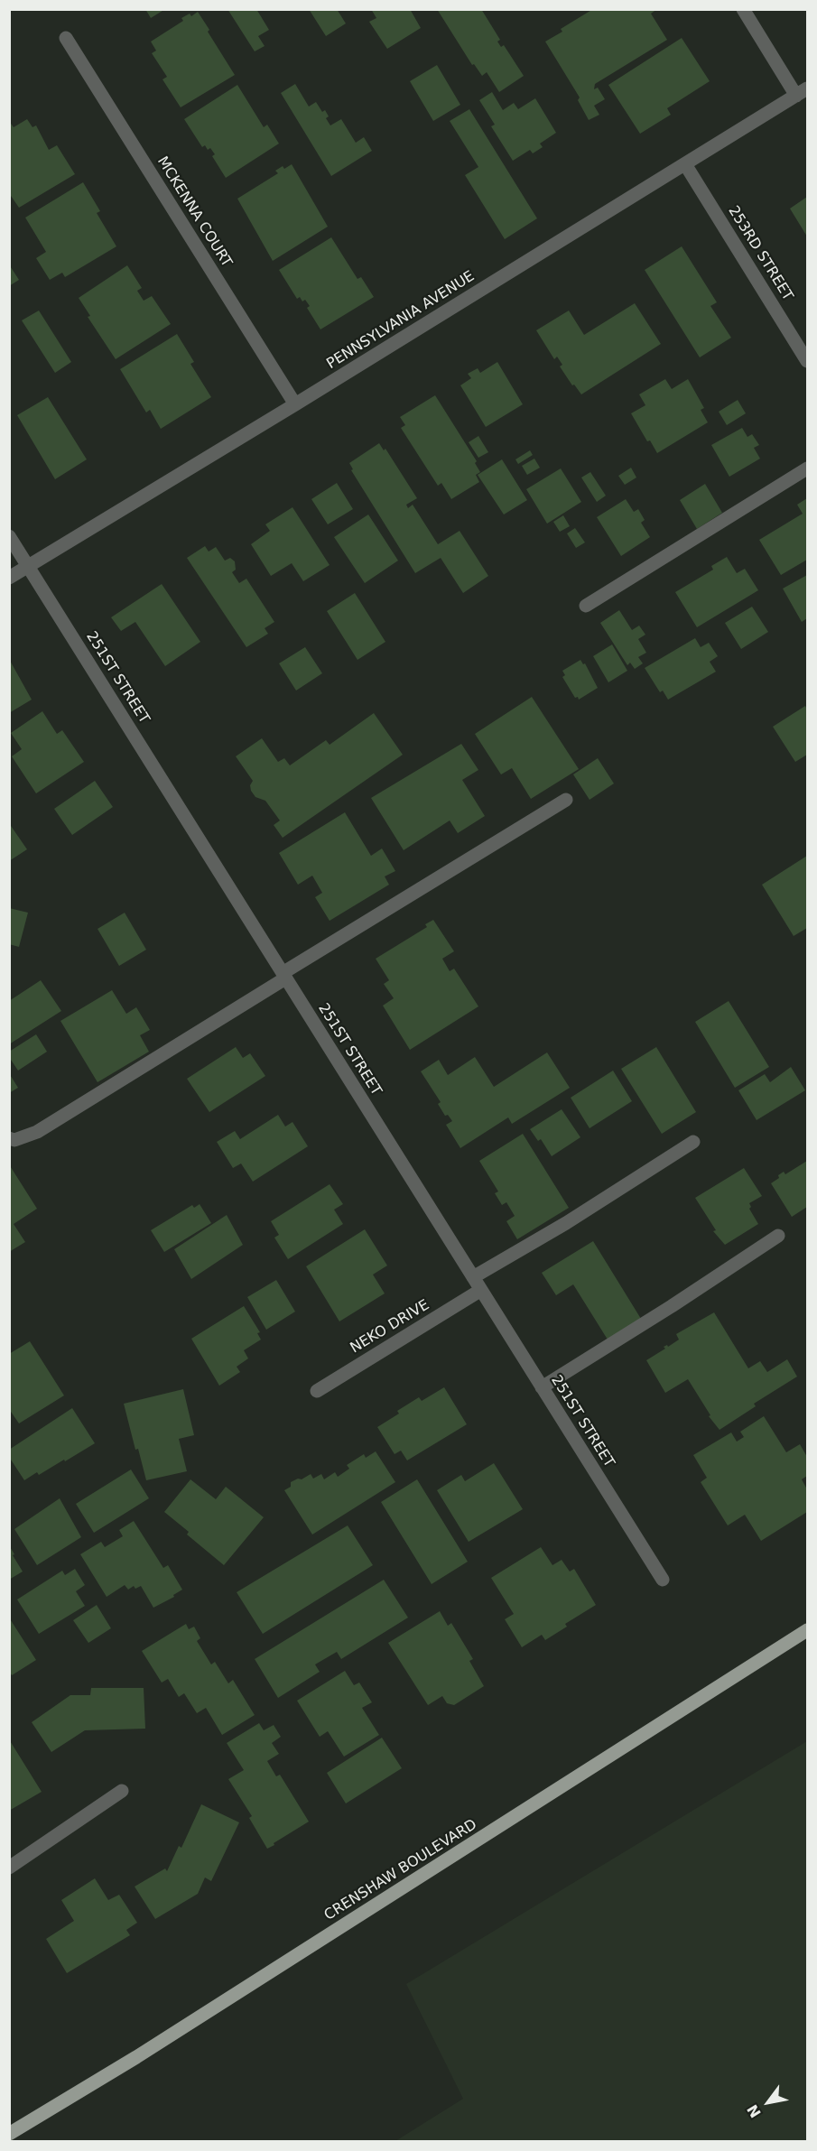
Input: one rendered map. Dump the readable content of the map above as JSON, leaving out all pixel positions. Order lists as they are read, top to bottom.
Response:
{
  "streets": {
    "main road": ["CRENSHAW BOULEVARD"],
    "street": [
      "MCKENNA COURT",
      "253RD STREET",
      "PENNSYLVANIA AVENUE",
      "251ST STREET",
      "NEKO DRIVE"
    ]
  },
  "crossings": [
    ["MCKENNA COURT", "PENNSYLVANIA AVENUE"],
    ["253RD STREET", "PENNSYLVANIA AVENUE"],
    ["PENNSYLVANIA AVENUE", "251ST STREET"],
    ["251ST STREET", "NEKO DRIVE"]
  ],
  "north": "bottom left"
}
